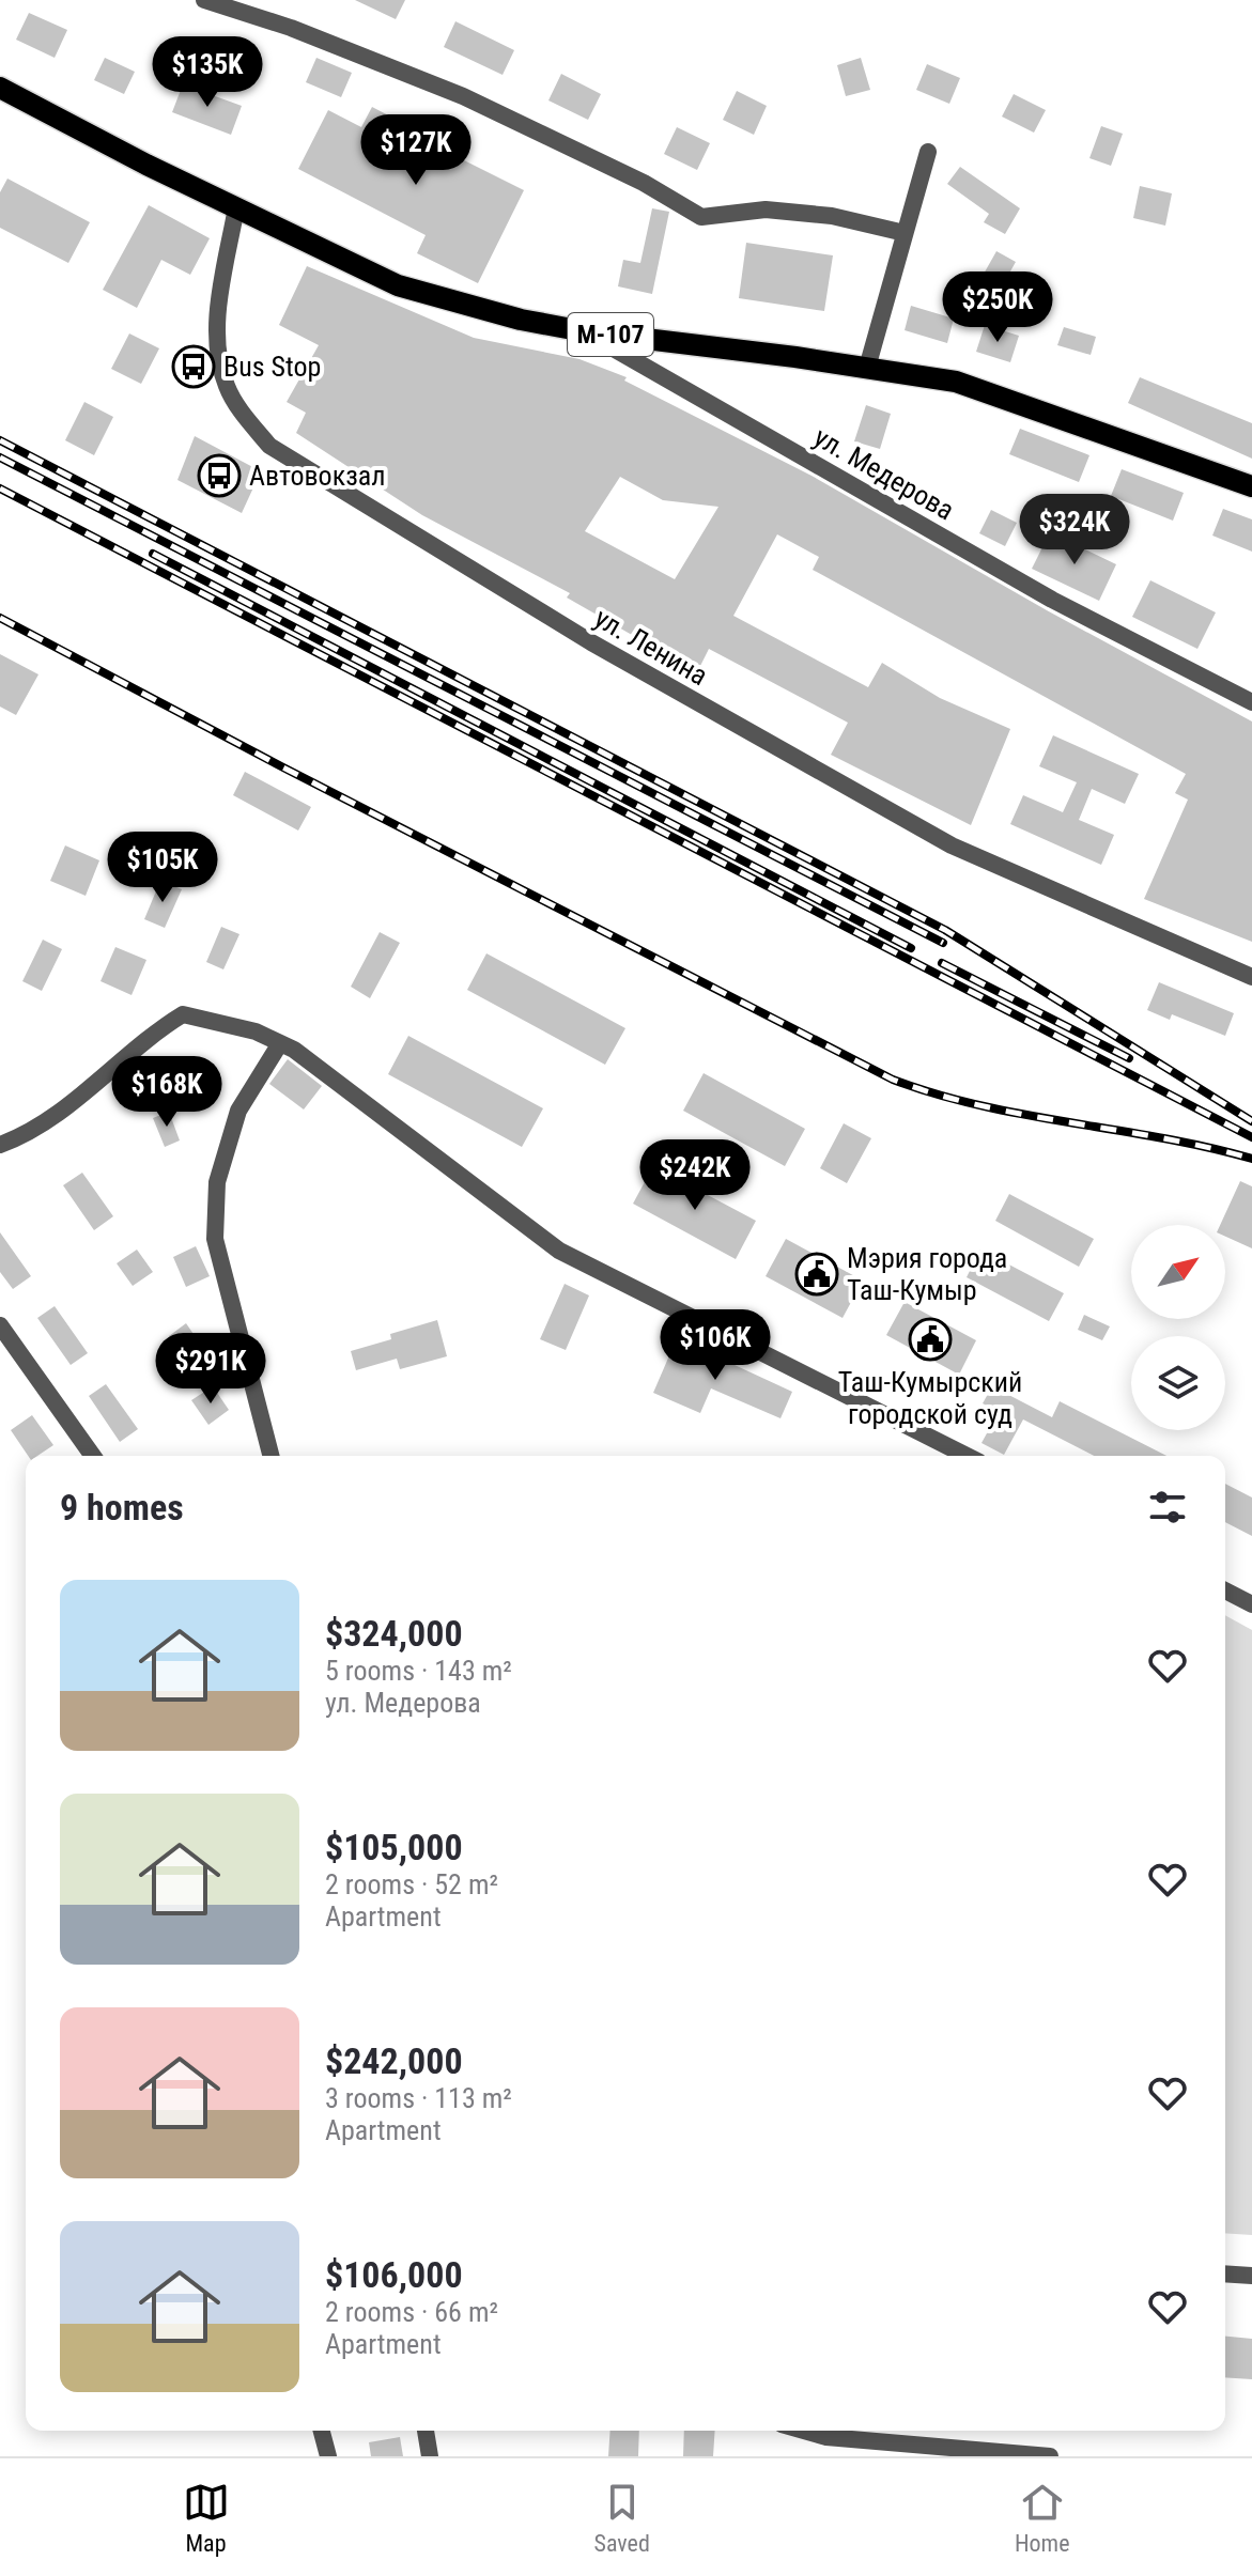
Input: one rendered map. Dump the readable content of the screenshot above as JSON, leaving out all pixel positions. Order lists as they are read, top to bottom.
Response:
{
  "streets": {
    "main road": ["М-107"],
    "street": ["ул. Медерова", "ул. Ленина"]
  },
  "crossings": [
    ["М-107", "ул. Медерова"],
    ["М-107", "ул. Ленина"]
  ],
  "places": {
    "bus stop": ["Bus Stop", "Автовокзал"],
    "public building": ["Мэрия города Таш-Кумыр", "Таш-Кумырский городской суд"]
  },
  "north": "top right",
  "page": {
    "price": [
      "$135K",
      "$127K",
      "$250K",
      "$324K",
      "$105K",
      "$168K",
      "$242K",
      "$106K",
      "$291K"
    ],
    "heading": "9 homes",
    "list": [
      {
        "name": "$324,000",
        "note": "5 rooms · 143 m² · ул. Медерова"
      },
      {
        "name": "$105,000",
        "note": "2 rooms · 52 m² · Apartment"
      },
      {
        "name": "$242,000",
        "note": "3 rooms · 113 m² · Apartment"
      },
      {
        "name": "$106,000",
        "note": "2 rooms · 66 m² · Apartment"
      }
    ],
    "tabs": ["Map", "Saved", "Home"]
  }
}
